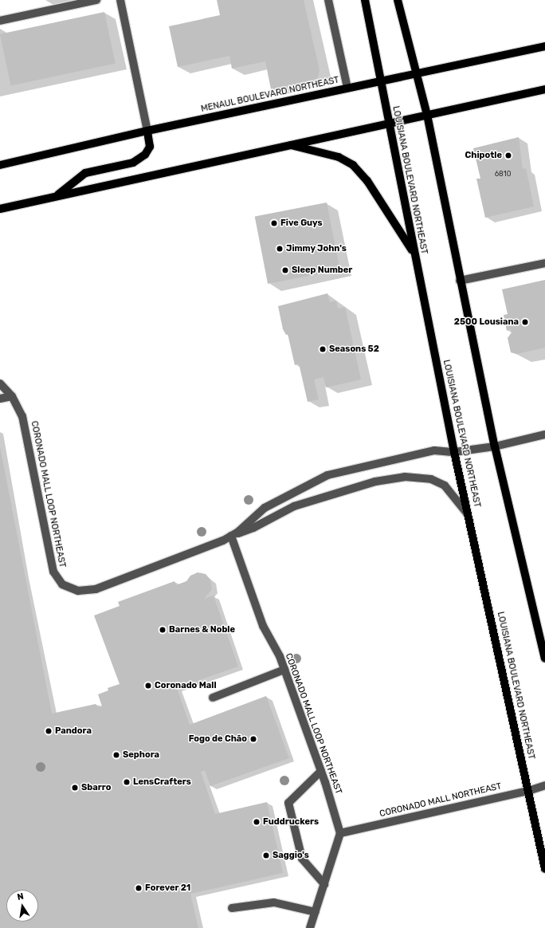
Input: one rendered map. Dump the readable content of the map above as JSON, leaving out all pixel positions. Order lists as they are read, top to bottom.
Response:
{
  "streets": {
    "main road": ["MENAUL BOULEVARD NORTHEAST", "LOUISIANA BOULEVARD NORTHEAST"],
    "street": ["CORONADO MALL LOOP NORTHEAST", "CORONADO MALL NORTHEAST"]
  },
  "crossings": [
    ["MENAUL BOULEVARD NORTHEAST", "LOUISIANA BOULEVARD NORTHEAST"],
    ["LOUISIANA BOULEVARD NORTHEAST", "CORONADO MALL NORTHEAST"],
    ["CORONADO MALL LOOP NORTHEAST", "CORONADO MALL NORTHEAST"]
  ],
  "places": [
    "Chipotle",
    "Five Guys",
    "Jimmy John's",
    "Sleep Number",
    "2500 Lousiana",
    "Seasons 52",
    "Barnes & Noble",
    "Coronado Mall",
    "Pandora",
    "Fogo de Chão",
    "Sephora",
    "LensCrafters",
    "Sbarro",
    "Fuddruckers",
    "Saggio's",
    "Forever 21"
  ],
  "house_numbers": ["6810"],
  "north": "top"
}
